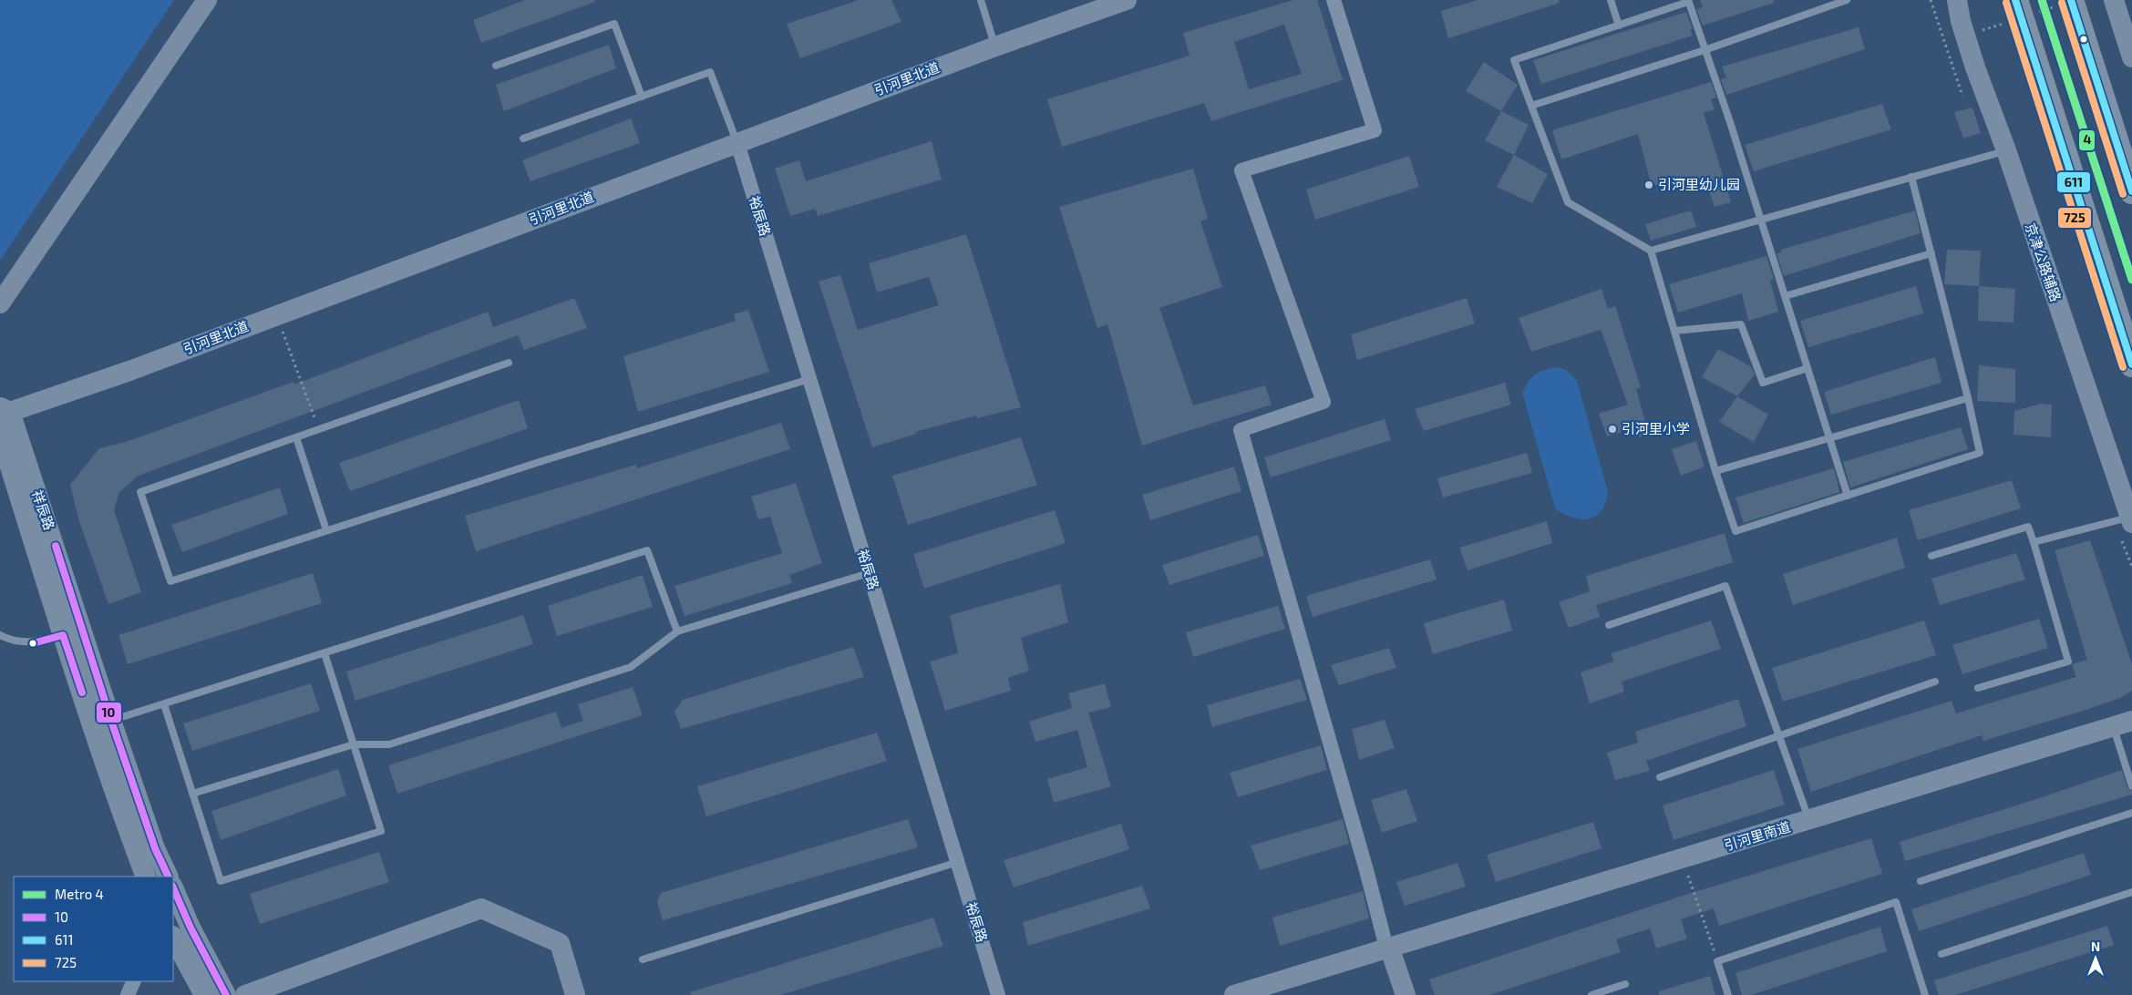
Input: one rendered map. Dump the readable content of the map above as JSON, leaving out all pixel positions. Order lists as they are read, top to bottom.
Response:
{
  "streets": {
    "street": [
      "引河里北道",
      "裕辰路",
      "京津公路辅路",
      "祥辰路",
      "引河里南道"
    ]
  },
  "crossings": [
    ["引河里北道", "裕辰路"],
    ["引河里北道", "祥辰路"]
  ],
  "places": ["引河里幼儿园", "引河里小学"],
  "lines": [
    "metro line 4",
    "transit line 611",
    "transit line 725",
    "transit line 10"
  ],
  "legend": [
    "Metro 4",
    "10",
    "611",
    "725"
  ],
  "north": "top"
}
